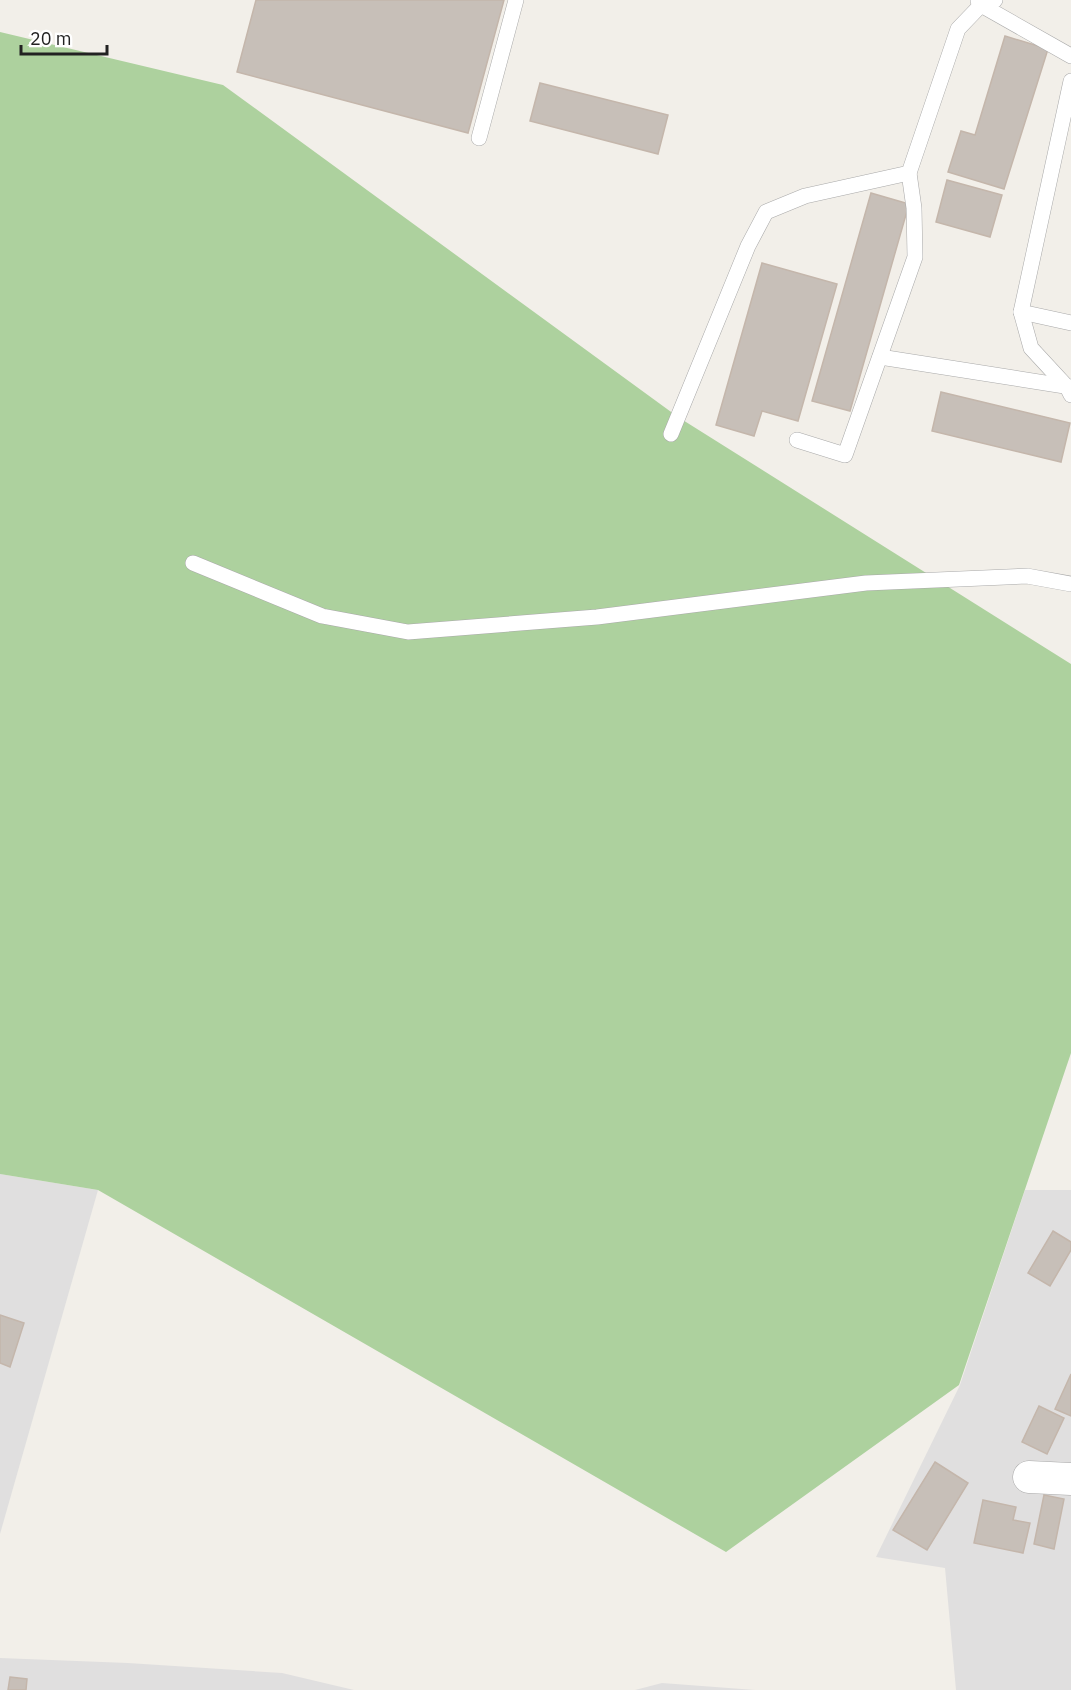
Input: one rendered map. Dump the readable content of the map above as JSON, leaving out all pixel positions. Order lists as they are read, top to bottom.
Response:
{
  "scale_bar": "20 m"
}
